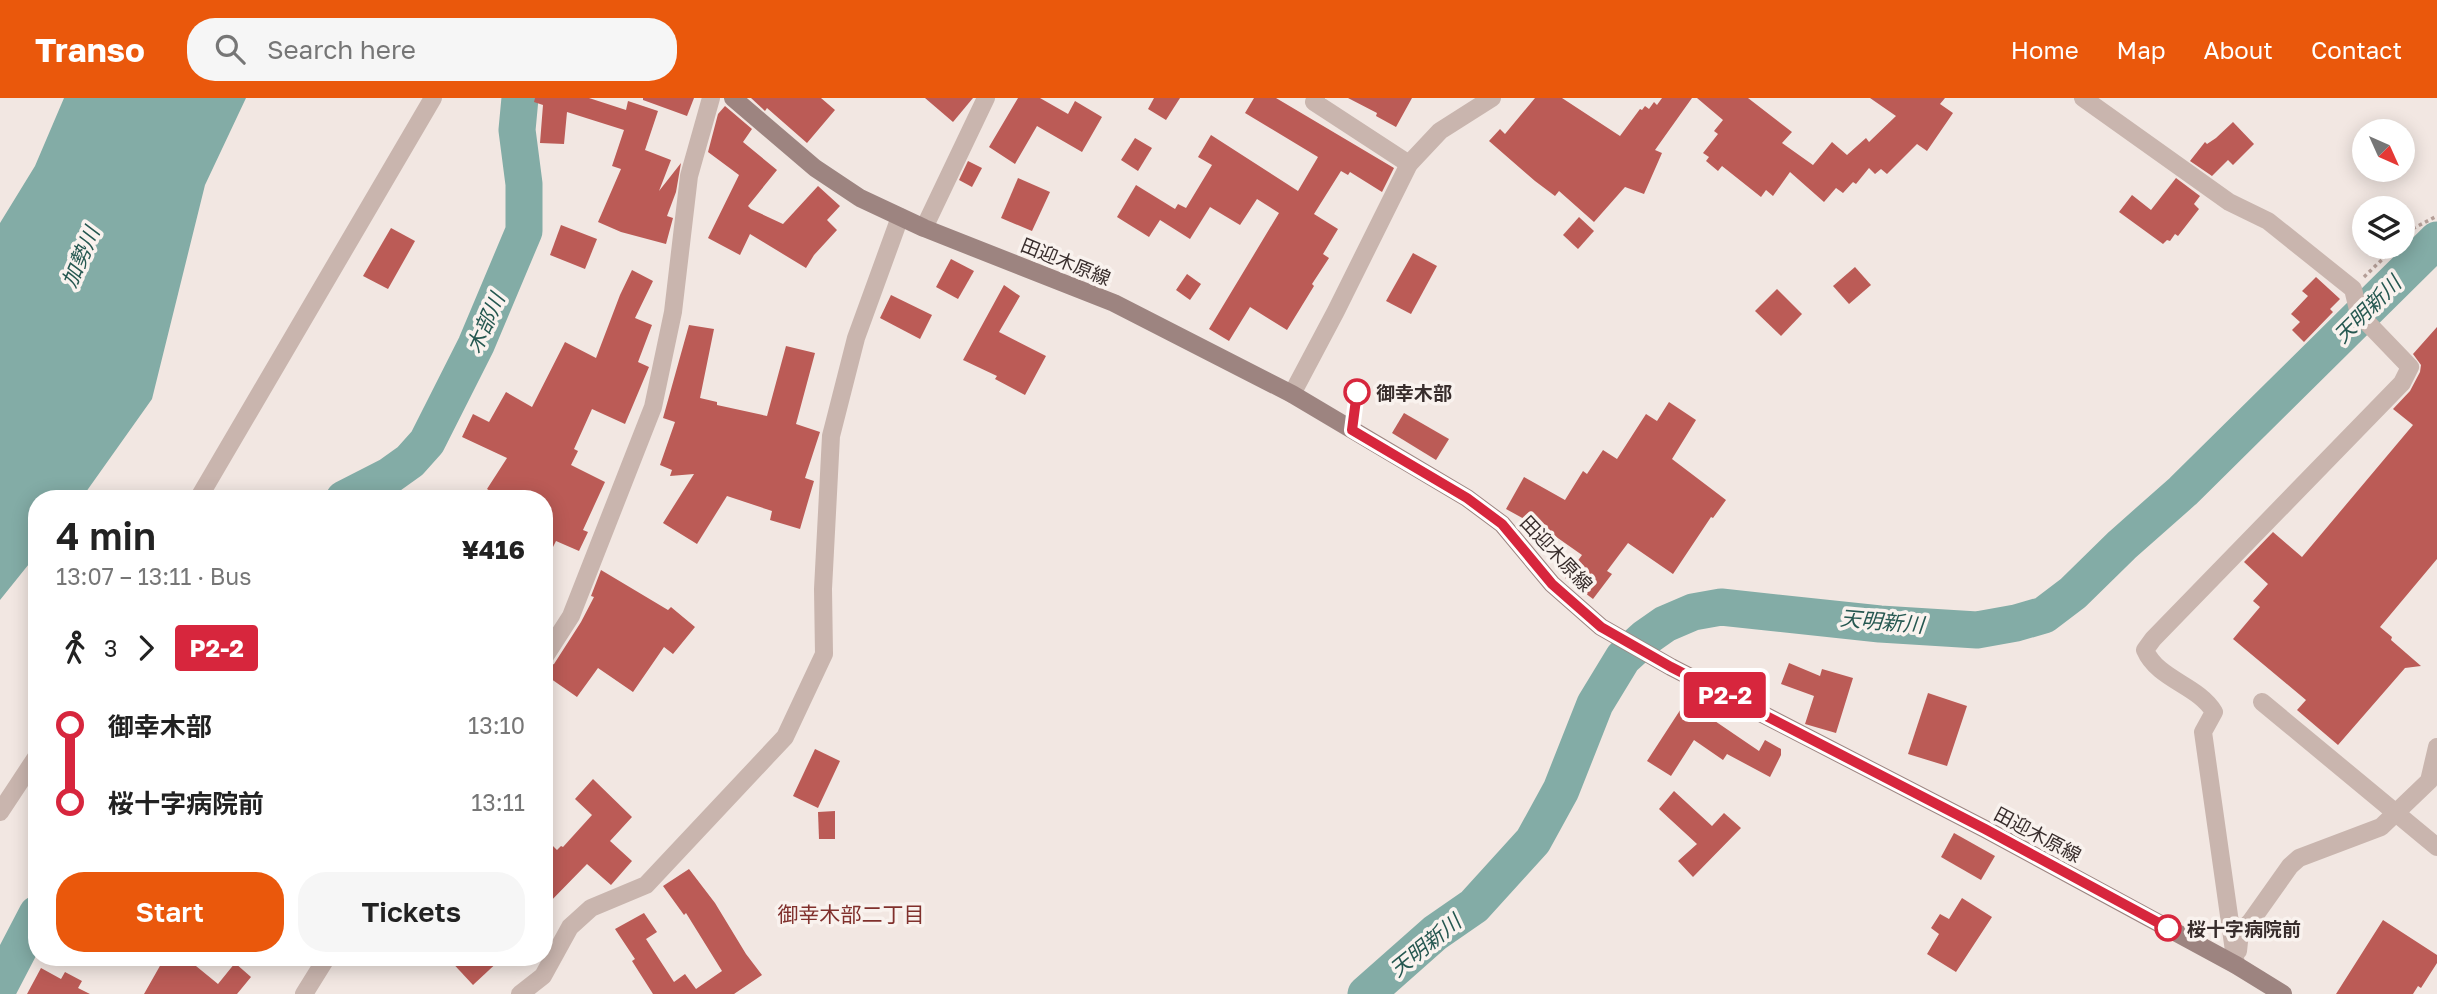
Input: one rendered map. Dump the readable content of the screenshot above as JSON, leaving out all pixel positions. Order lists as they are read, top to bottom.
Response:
{
  "streets": {
    "main road": ["田迎木原線"]
  },
  "districts": ["御幸木部二丁目"],
  "water": ["加勢川", "天明新川", "木部川"],
  "places": ["御幸木部", "桜十字病院前"],
  "lines": ["bus line P2-2"],
  "north": "bottom right",
  "page": {
    "header": "Transo",
    "search": "Search here",
    "nav": [
      "Home",
      "Map",
      "About",
      "Contact"
    ],
    "on_map": "P2-2",
    "heading": ["4 min", "13:07 – 13:11 · Bus", "¥416"],
    "legs": ["3", "P2-2"],
    "list": [
      {
        "name": "御幸木部",
        "value": "13:10"
      },
      {
        "name": "桜十字病院前",
        "value": "13:11"
      }
    ],
    "buttons": ["Start", "Tickets"]
  }
}
